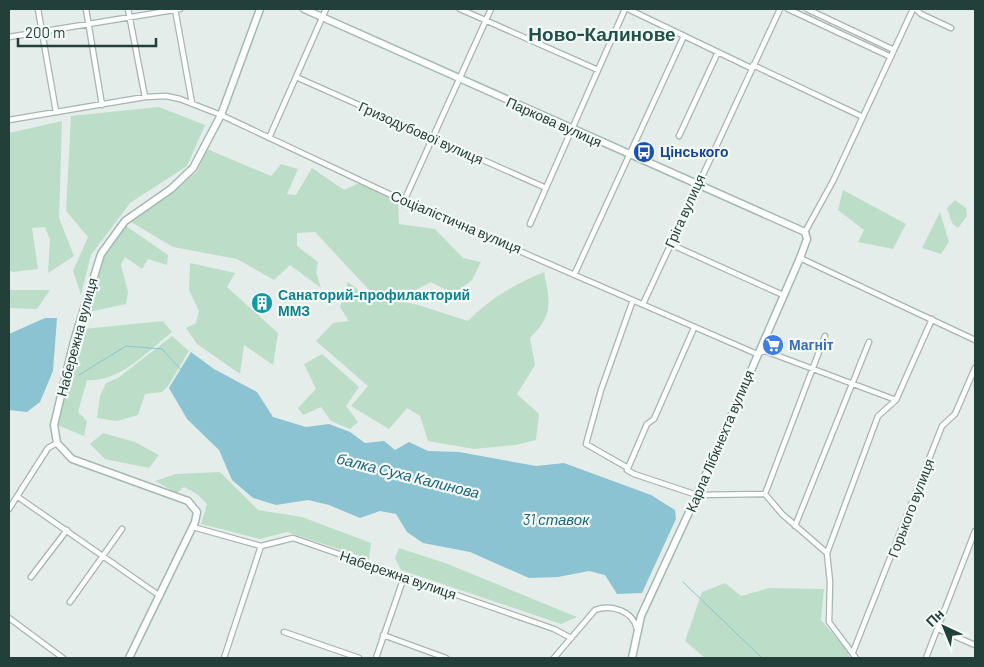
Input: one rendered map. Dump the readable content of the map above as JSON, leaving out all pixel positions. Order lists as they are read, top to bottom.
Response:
{
  "streets": {
    "street": [
      "Паркова вулиця",
      "Гризодубової вулиця",
      "Гріга вулиця",
      "Соціалістична вулиця",
      "Набережна вулиця",
      "Карла Лібкнехта вулиця",
      "Горького вулиця"
    ]
  },
  "crossings": [
    ["Паркова вулиця", "Гріга вулиця"],
    ["Паркова вулиця", "Карла Лібкнехта вулиця"],
    ["Гріга вулиця", "Соціалістична вулиця"],
    ["Соціалістична вулиця", "Набережна вулиця"],
    ["Соціалістична вулиця", "Карла Лібкнехта вулиця"]
  ],
  "districts": ["Ново-Калинове"],
  "water": ["балка Суха Калинова", "31 ставок"],
  "places": {
    "bus stop": ["Цінського"],
    "building": ["Санаторий-профилакторий ММЗ"],
    "supermarket": ["Магніт"]
  },
  "scale_bar": "200 m",
  "north": "top left"
}
